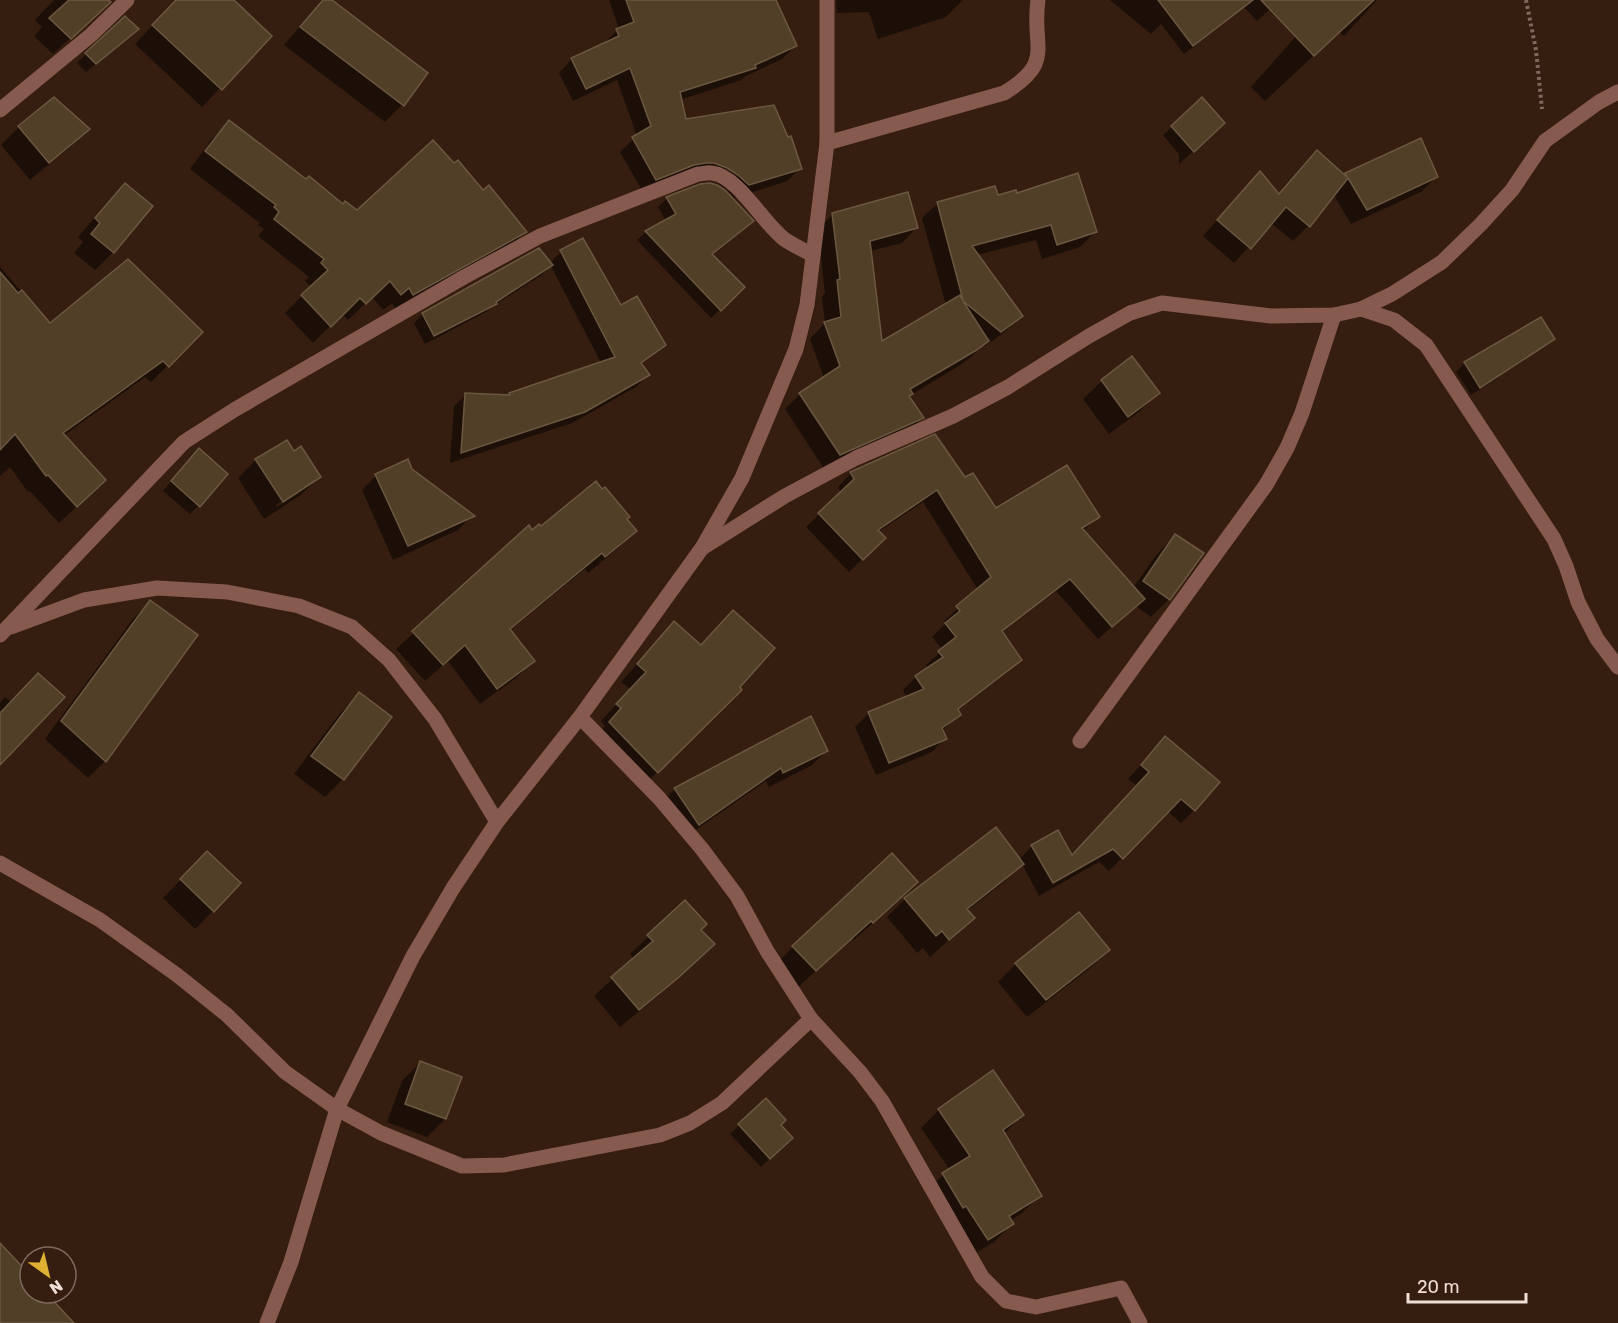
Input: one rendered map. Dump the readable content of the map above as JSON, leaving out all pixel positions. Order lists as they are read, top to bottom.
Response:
{
  "scale_bar": "20 m",
  "north": "bottom right"
}
